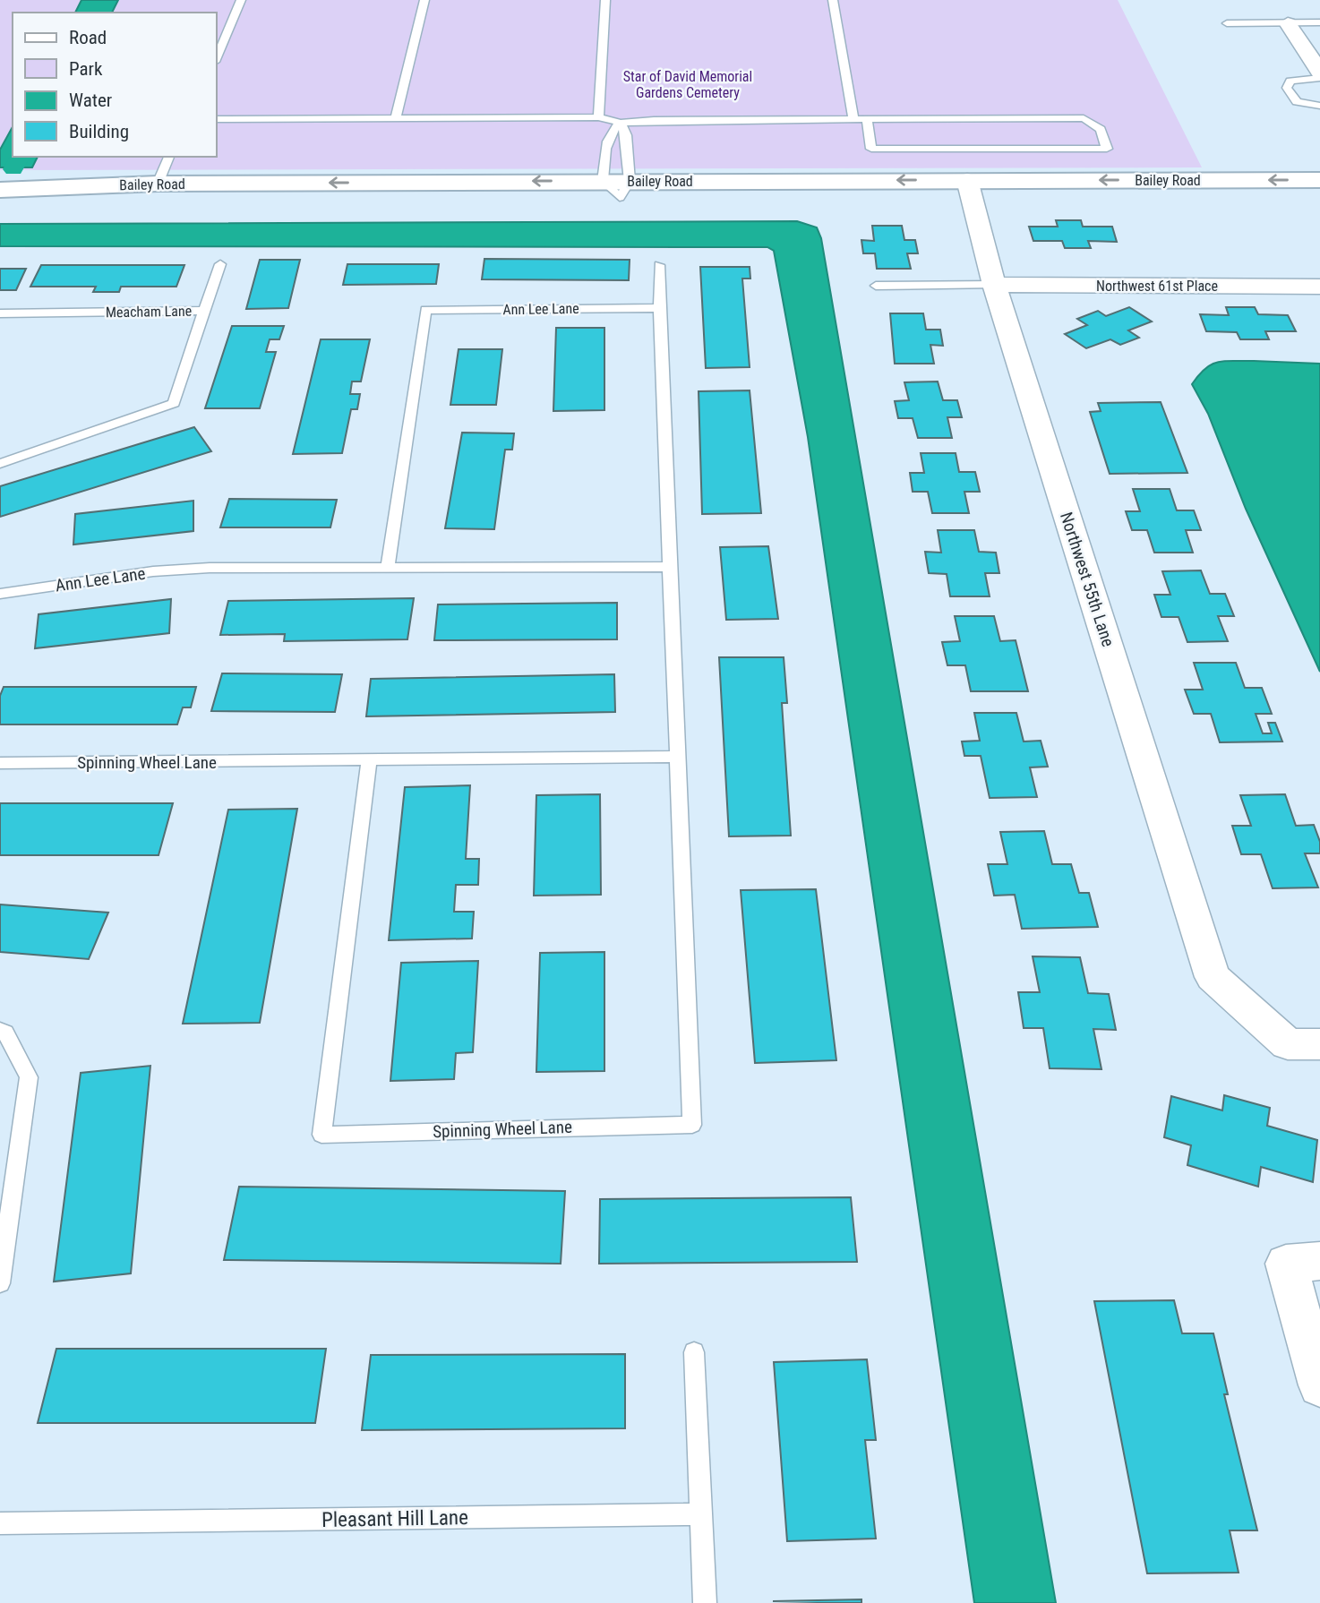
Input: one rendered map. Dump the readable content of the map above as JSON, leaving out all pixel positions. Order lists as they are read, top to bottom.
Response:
{
  "streets": {
    "street": ["Bailey Road", "Northwest 61st Place", "Northwest 55th Lane"],
    "lane": [
      "Ann Lee Lane",
      "Meacham Lane",
      "Spinning Wheel Lane",
      "Pleasant Hill Lane"
    ]
  },
  "crossings": [
    ["Bailey Road", "Northwest 55th Lane"],
    ["Northwest 61st Place", "Northwest 55th Lane"],
    ["Ann Lee Lane", "Spinning Wheel Lane"]
  ],
  "parks": ["Star of David Memorial Gardens Cemetery"],
  "legend": [
    "Road",
    "Park",
    "Water",
    "Building"
  ]
}
